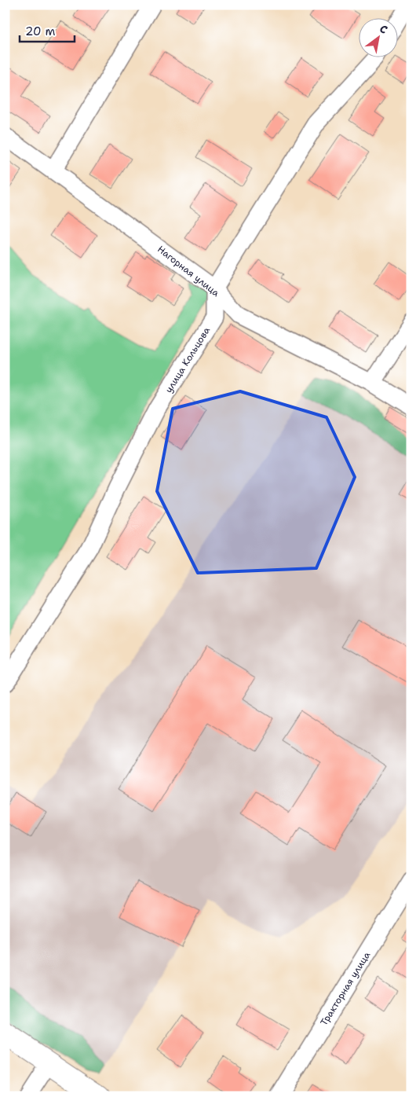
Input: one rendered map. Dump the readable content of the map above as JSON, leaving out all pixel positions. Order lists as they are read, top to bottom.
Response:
{
  "streets": {
    "street": ["Нагорная улица", "улица Кольцова", "Тракторная улица"]
  },
  "crossings": [
    ["Нагорная улица", "улица Кольцова"]
  ],
  "scale_bar": "20 m",
  "north": "top right"
}
